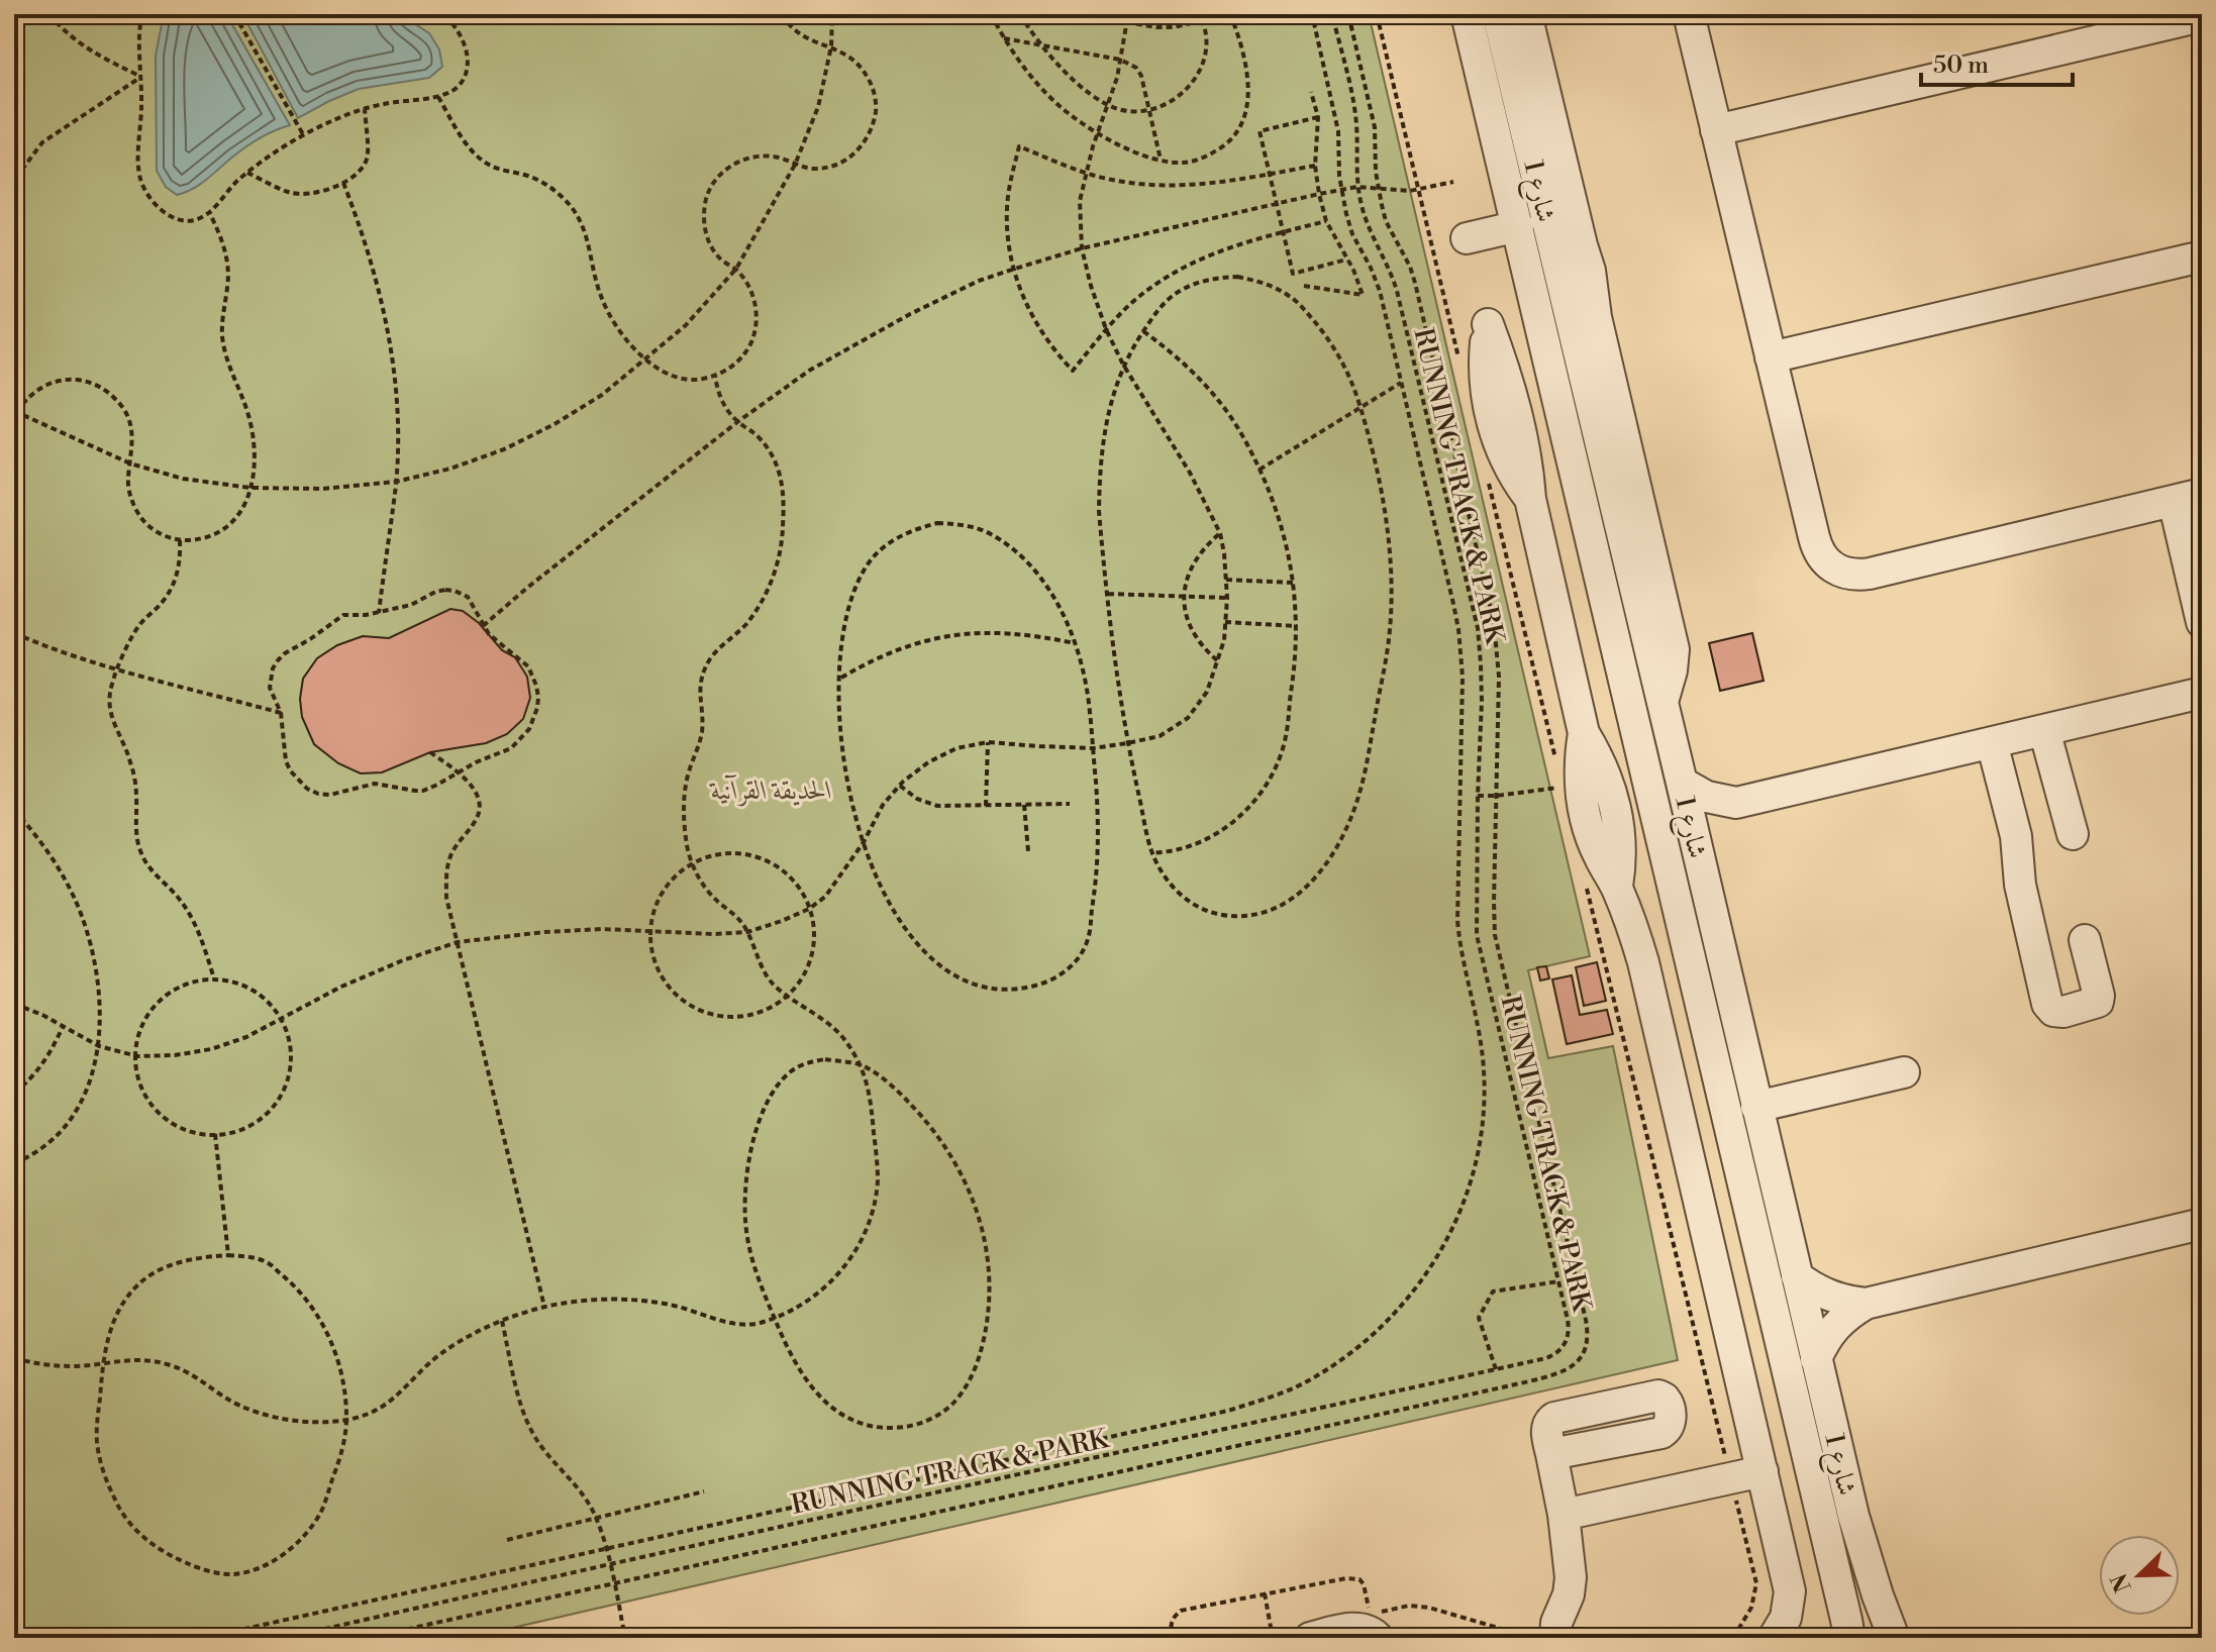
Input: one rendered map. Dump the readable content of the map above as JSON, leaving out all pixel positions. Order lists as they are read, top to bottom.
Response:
{
  "streets": {
    "street": ["شارع 1"],
    "path": ["RUNNING TRACK & PARK"]
  },
  "parks": ["الحديقة القرآنية"],
  "scale_bar": "50 m",
  "north": "bottom left"
}
